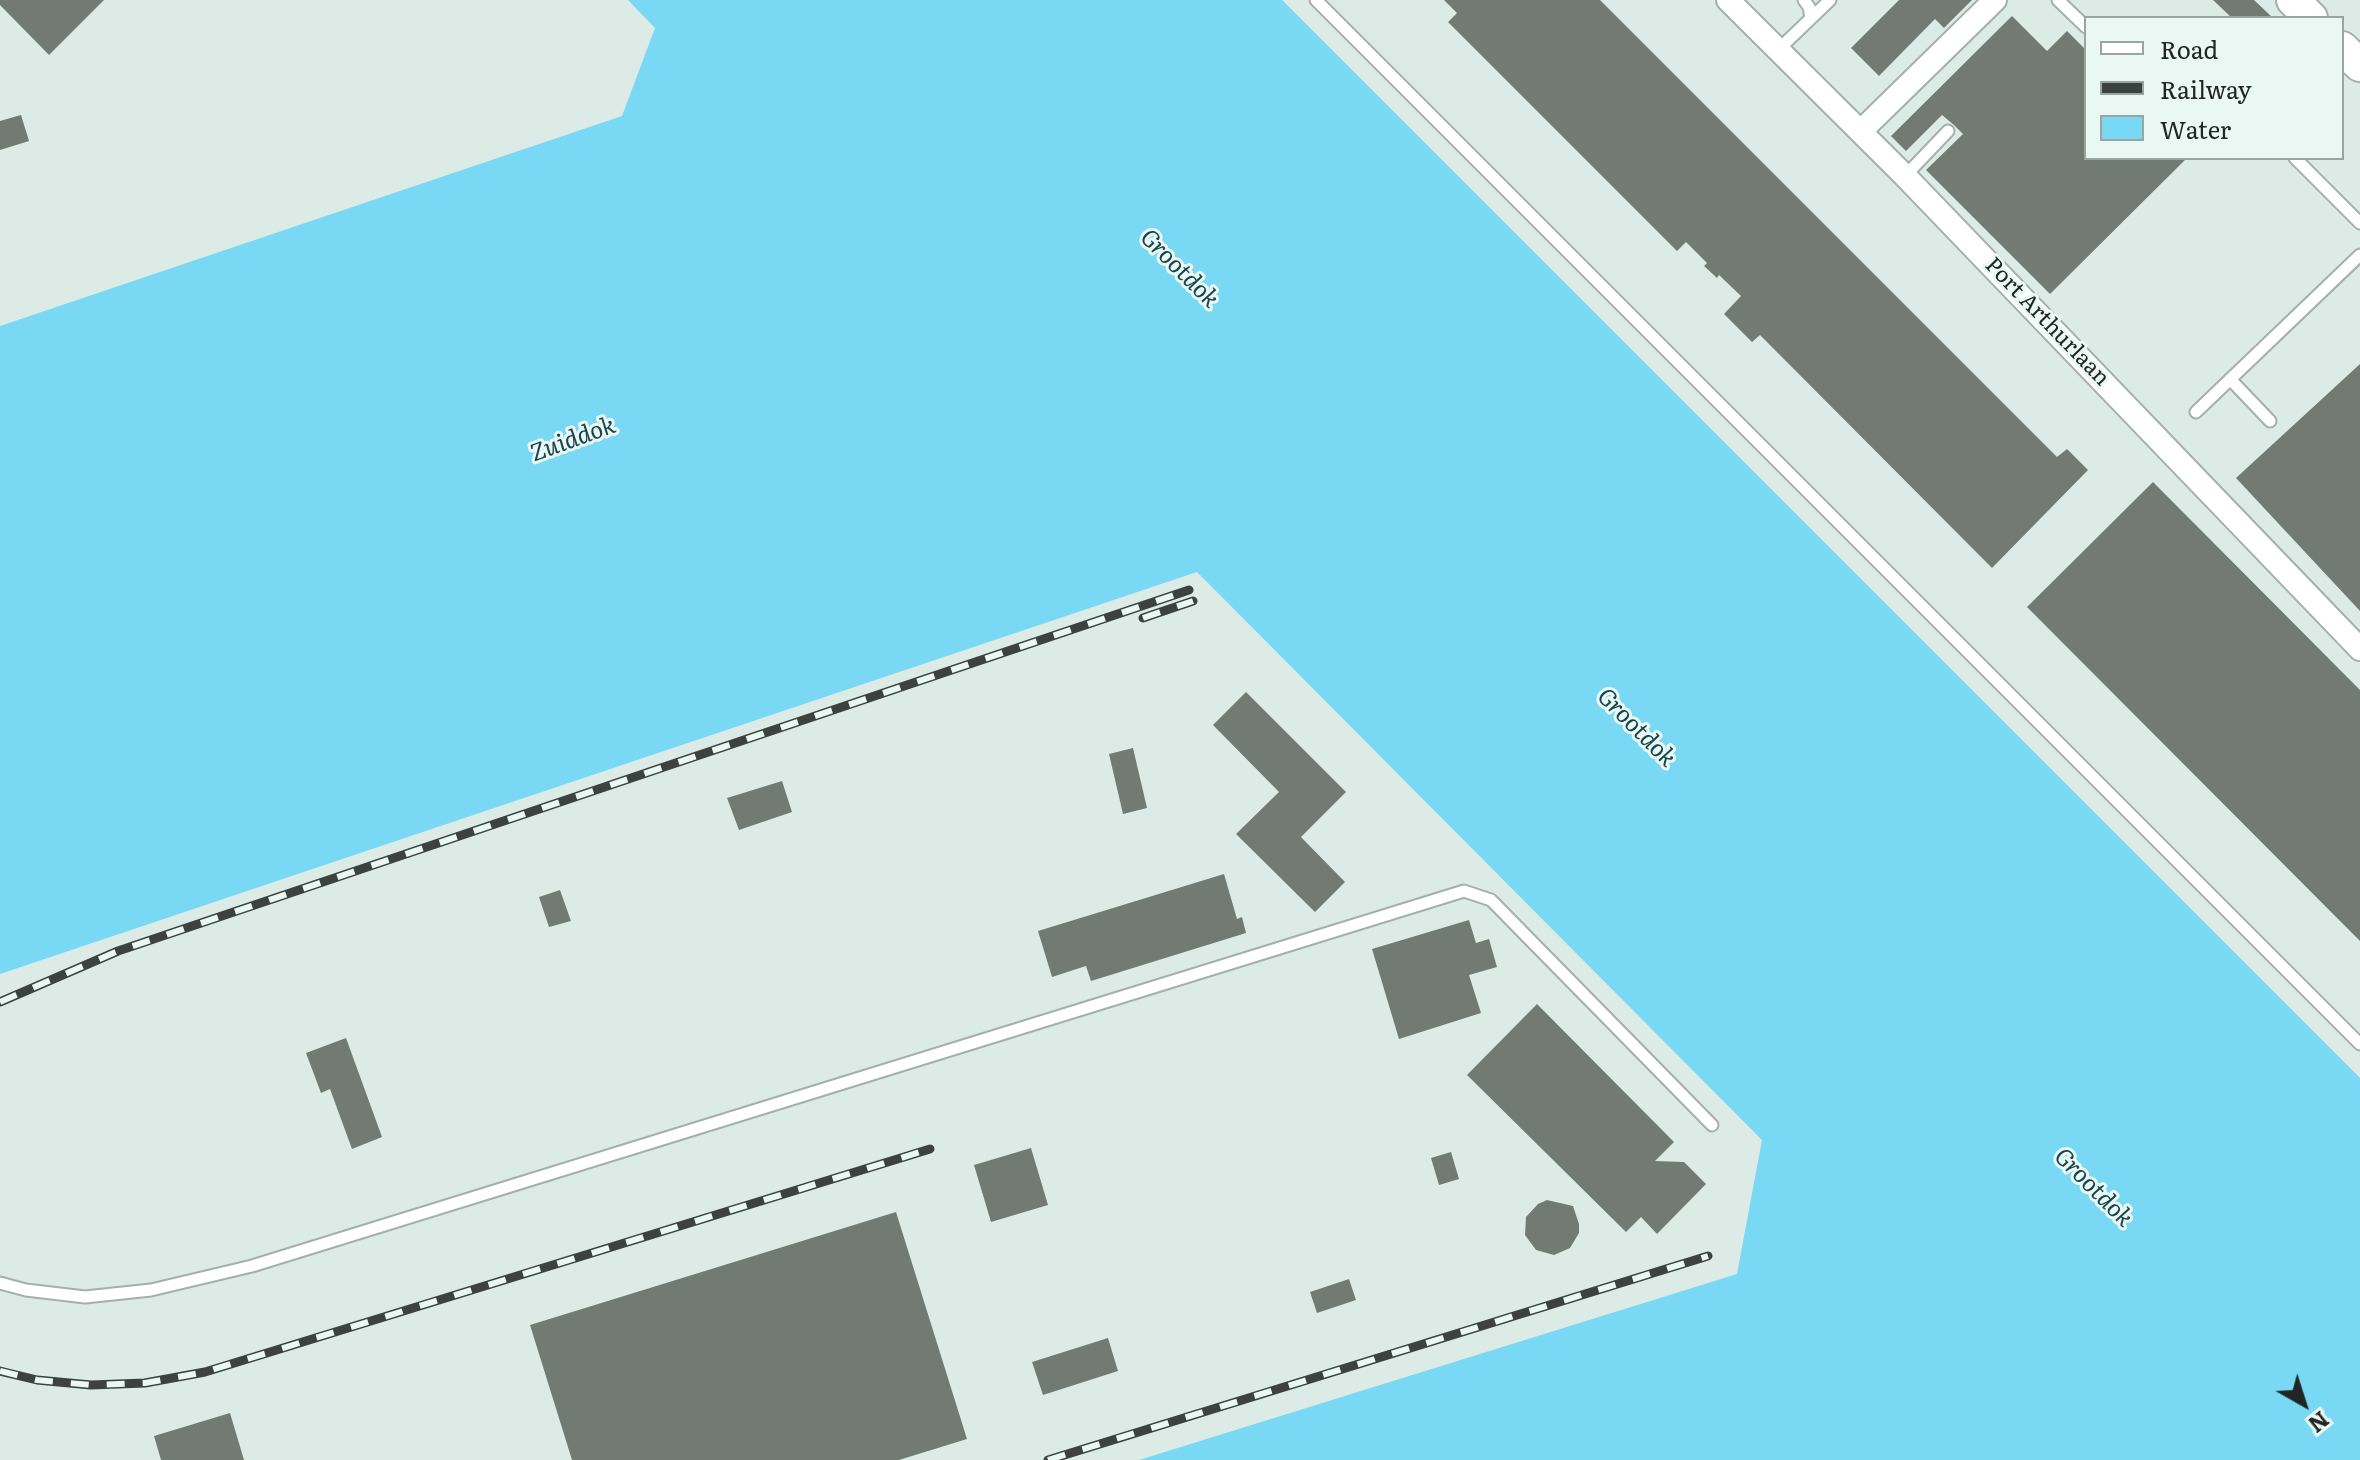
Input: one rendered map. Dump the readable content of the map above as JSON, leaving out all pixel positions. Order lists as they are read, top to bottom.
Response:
{
  "streets": {
    "street": ["Port Arthurlaan"]
  },
  "water": ["Grootdok", "Zuiddok"],
  "legend": ["Road", "Railway", "Water"],
  "north": "bottom right"
}
